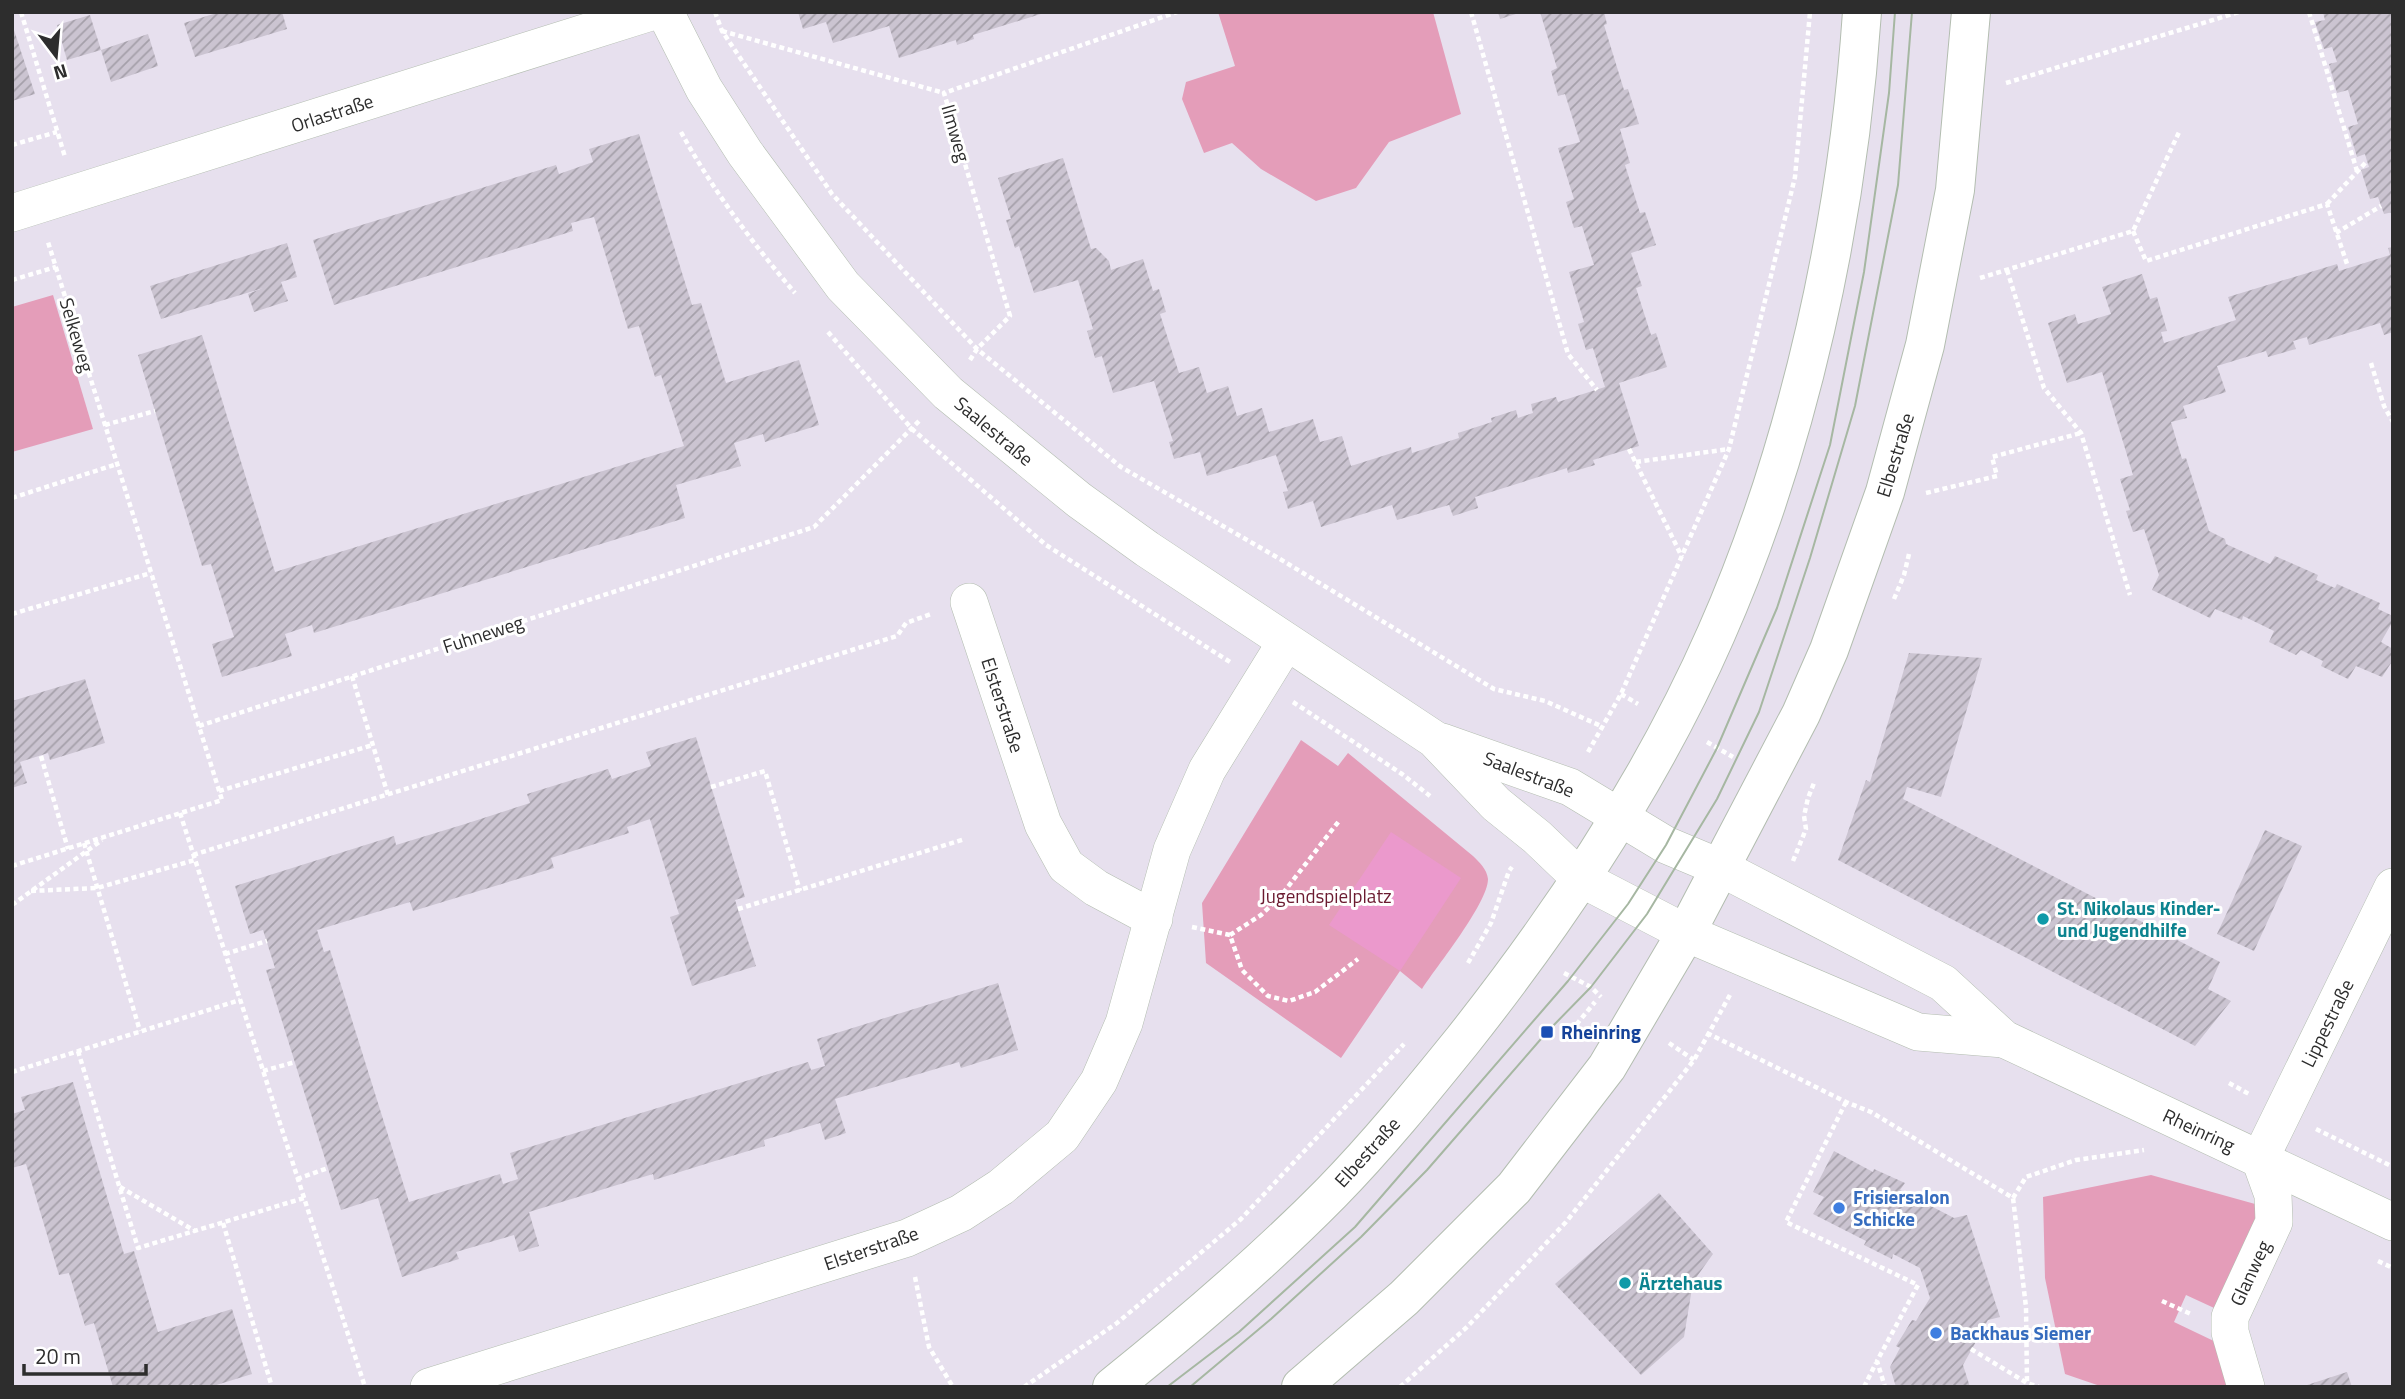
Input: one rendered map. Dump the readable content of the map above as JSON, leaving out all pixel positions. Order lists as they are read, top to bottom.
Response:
{
  "streets": {
    "street": [
      "Orlastraße",
      "Saalestraße",
      "Elbestraße",
      "Elsterstraße",
      "Lippestraße",
      "Rheinring",
      "Glanweg"
    ],
    "path": ["Ilmweg", "Selkeweg", "Fuhneweg"]
  },
  "crossings": [
    ["Orlastraße", "Selkeweg"],
    ["Ilmweg", "Saalestraße"],
    ["Ilmweg", "Fuhneweg"],
    ["Selkeweg", "Fuhneweg"],
    ["Saalestraße", "Elbestraße"],
    ["Saalestraße", "Fuhneweg"],
    ["Saalestraße", "Elsterstraße"],
    ["Elbestraße", "Rheinring"],
    ["Lippestraße", "Rheinring"],
    ["Lippestraße", "Glanweg"],
    ["Rheinring", "Glanweg"]
  ],
  "parks": ["Jugendspielplatz"],
  "places": {
    "other": [
      "St. Nikolaus Kinder- und Jugendhilfe",
      "Frisiersalon Schicke",
      "Ärztehaus",
      "Backhaus Siemer"
    ],
    "transit": ["Rheinring"]
  },
  "scale_bar": "20 m",
  "north": "bottom"
}
